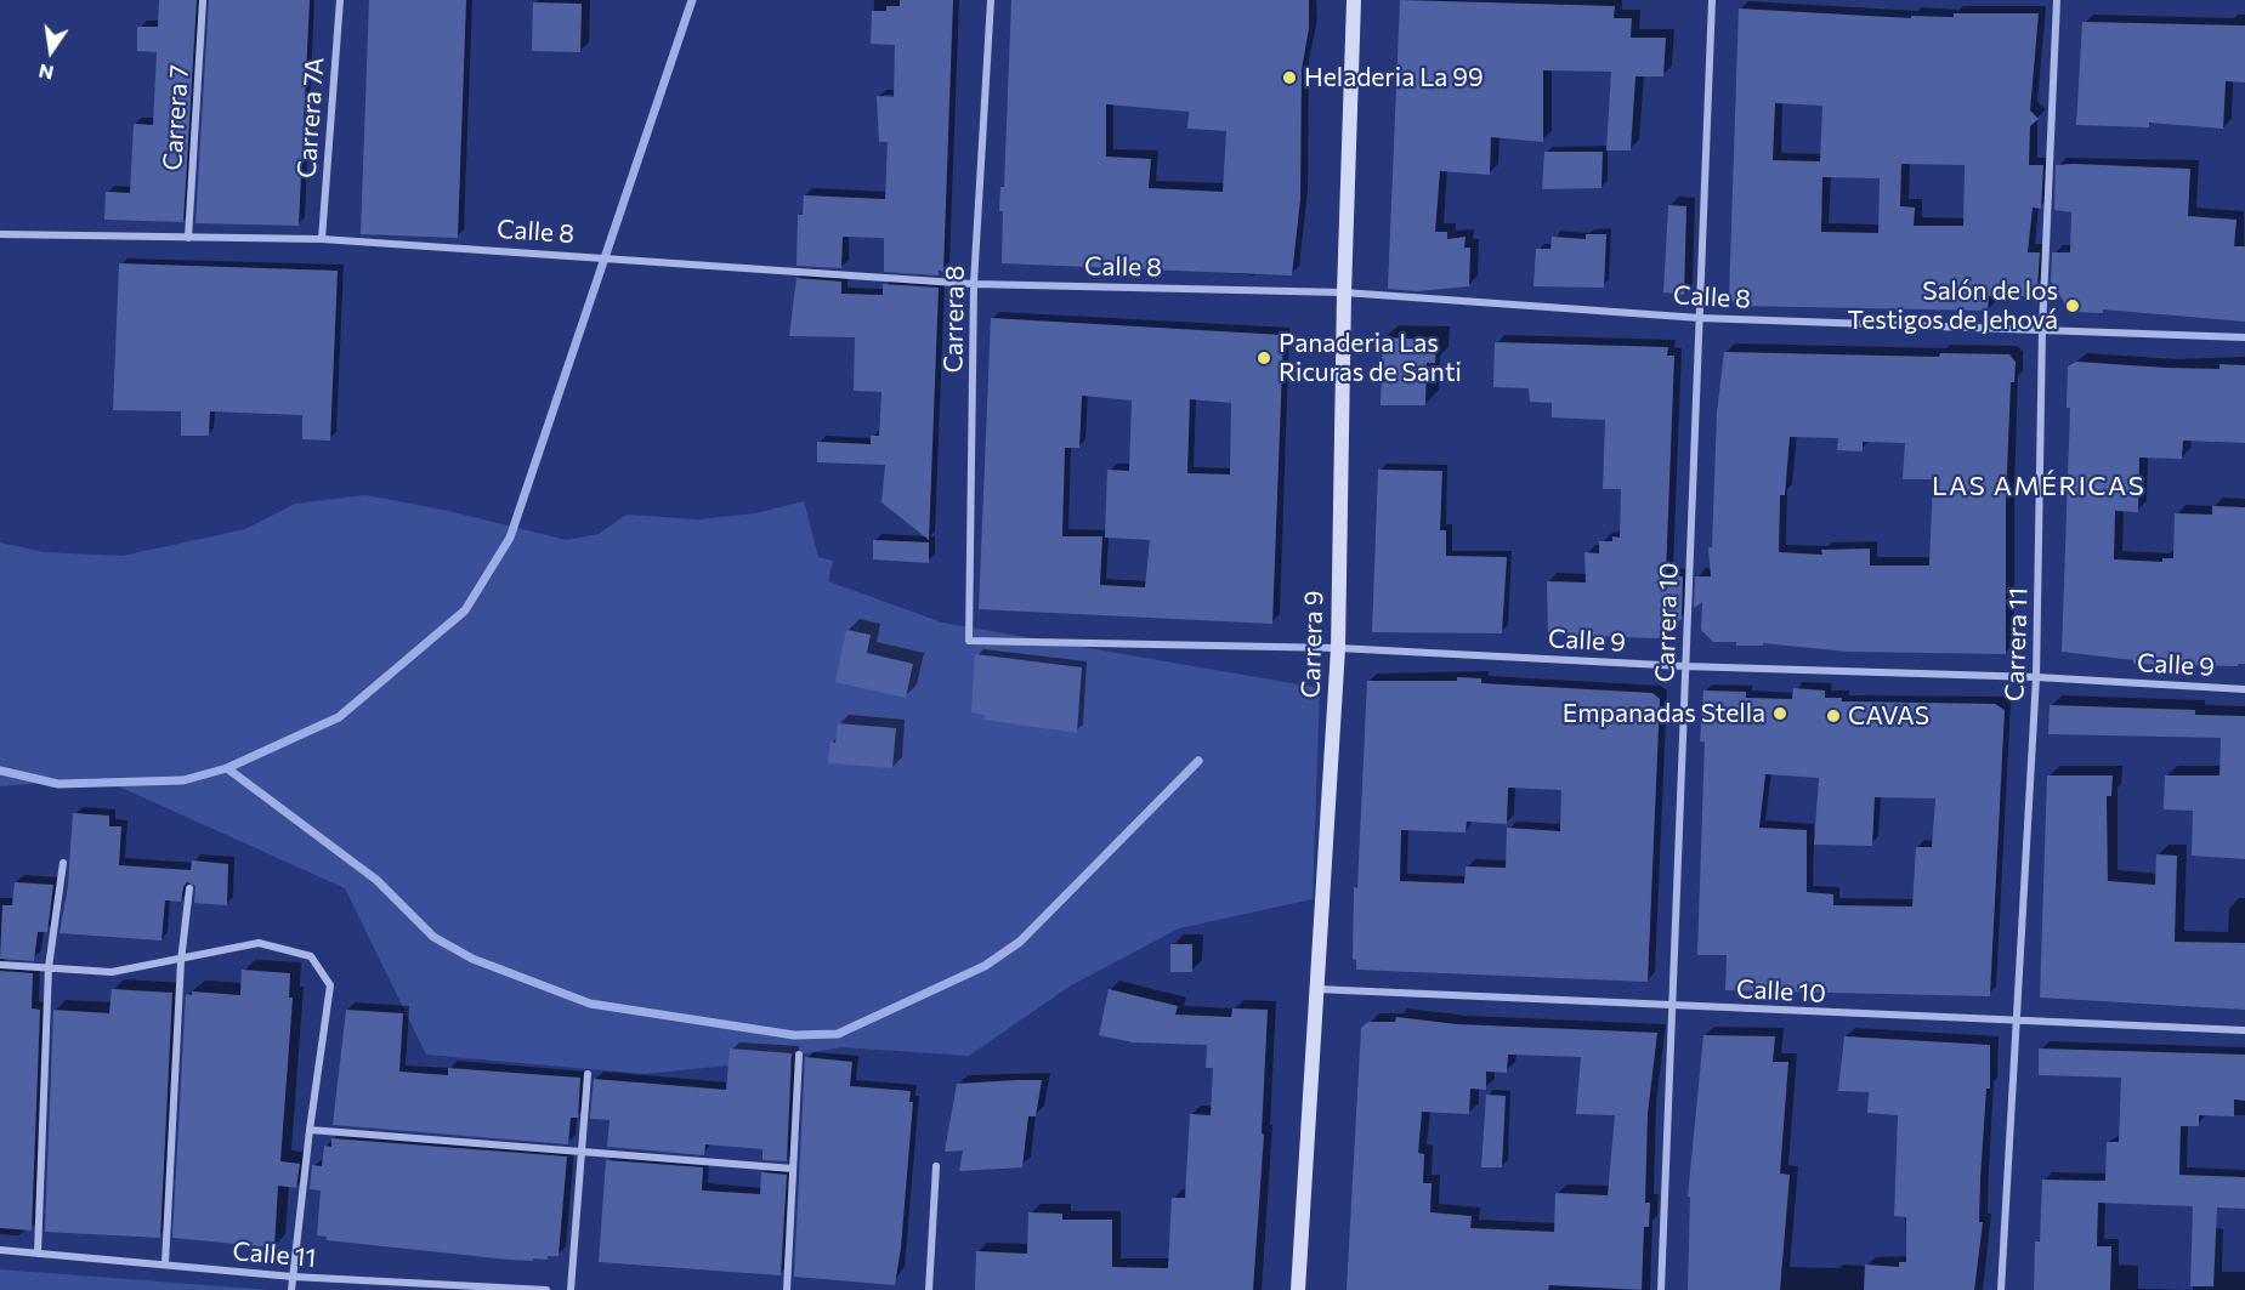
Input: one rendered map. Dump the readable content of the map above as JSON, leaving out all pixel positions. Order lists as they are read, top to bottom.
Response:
{
  "streets": {
    "main road": ["Carrera 9"],
    "street": [
      "Carrera 7",
      "Carrera 7A",
      "Calle 8",
      "Carrera 8",
      "Carrera 10",
      "Calle 9",
      "Carrera 11",
      "Calle 10",
      "Calle 11"
    ]
  },
  "crossings": [
    ["Carrera 7", "Calle 8"],
    ["Carrera 7A", "Calle 8"],
    ["Calle 8", "Carrera 8"],
    ["Calle 8", "Carrera 10"],
    ["Calle 8", "Carrera 9"],
    ["Calle 8", "Carrera 11"],
    ["Carrera 8", "Calle 9"],
    ["Carrera 10", "Calle 9"],
    ["Carrera 10", "Calle 10"],
    ["Calle 9", "Carrera 9"],
    ["Calle 9", "Carrera 11"],
    ["Carrera 9", "Calle 10"],
    ["Carrera 11", "Calle 10"]
  ],
  "districts": ["LAS AMÉRICAS"],
  "places": [
    "Heladeria La 99",
    "Salón de los Testigos de Jehová",
    "Panaderia Las Ricuras de Santi",
    "Empanadas Stella",
    "CAVAS"
  ],
  "north": "bottom"
}
